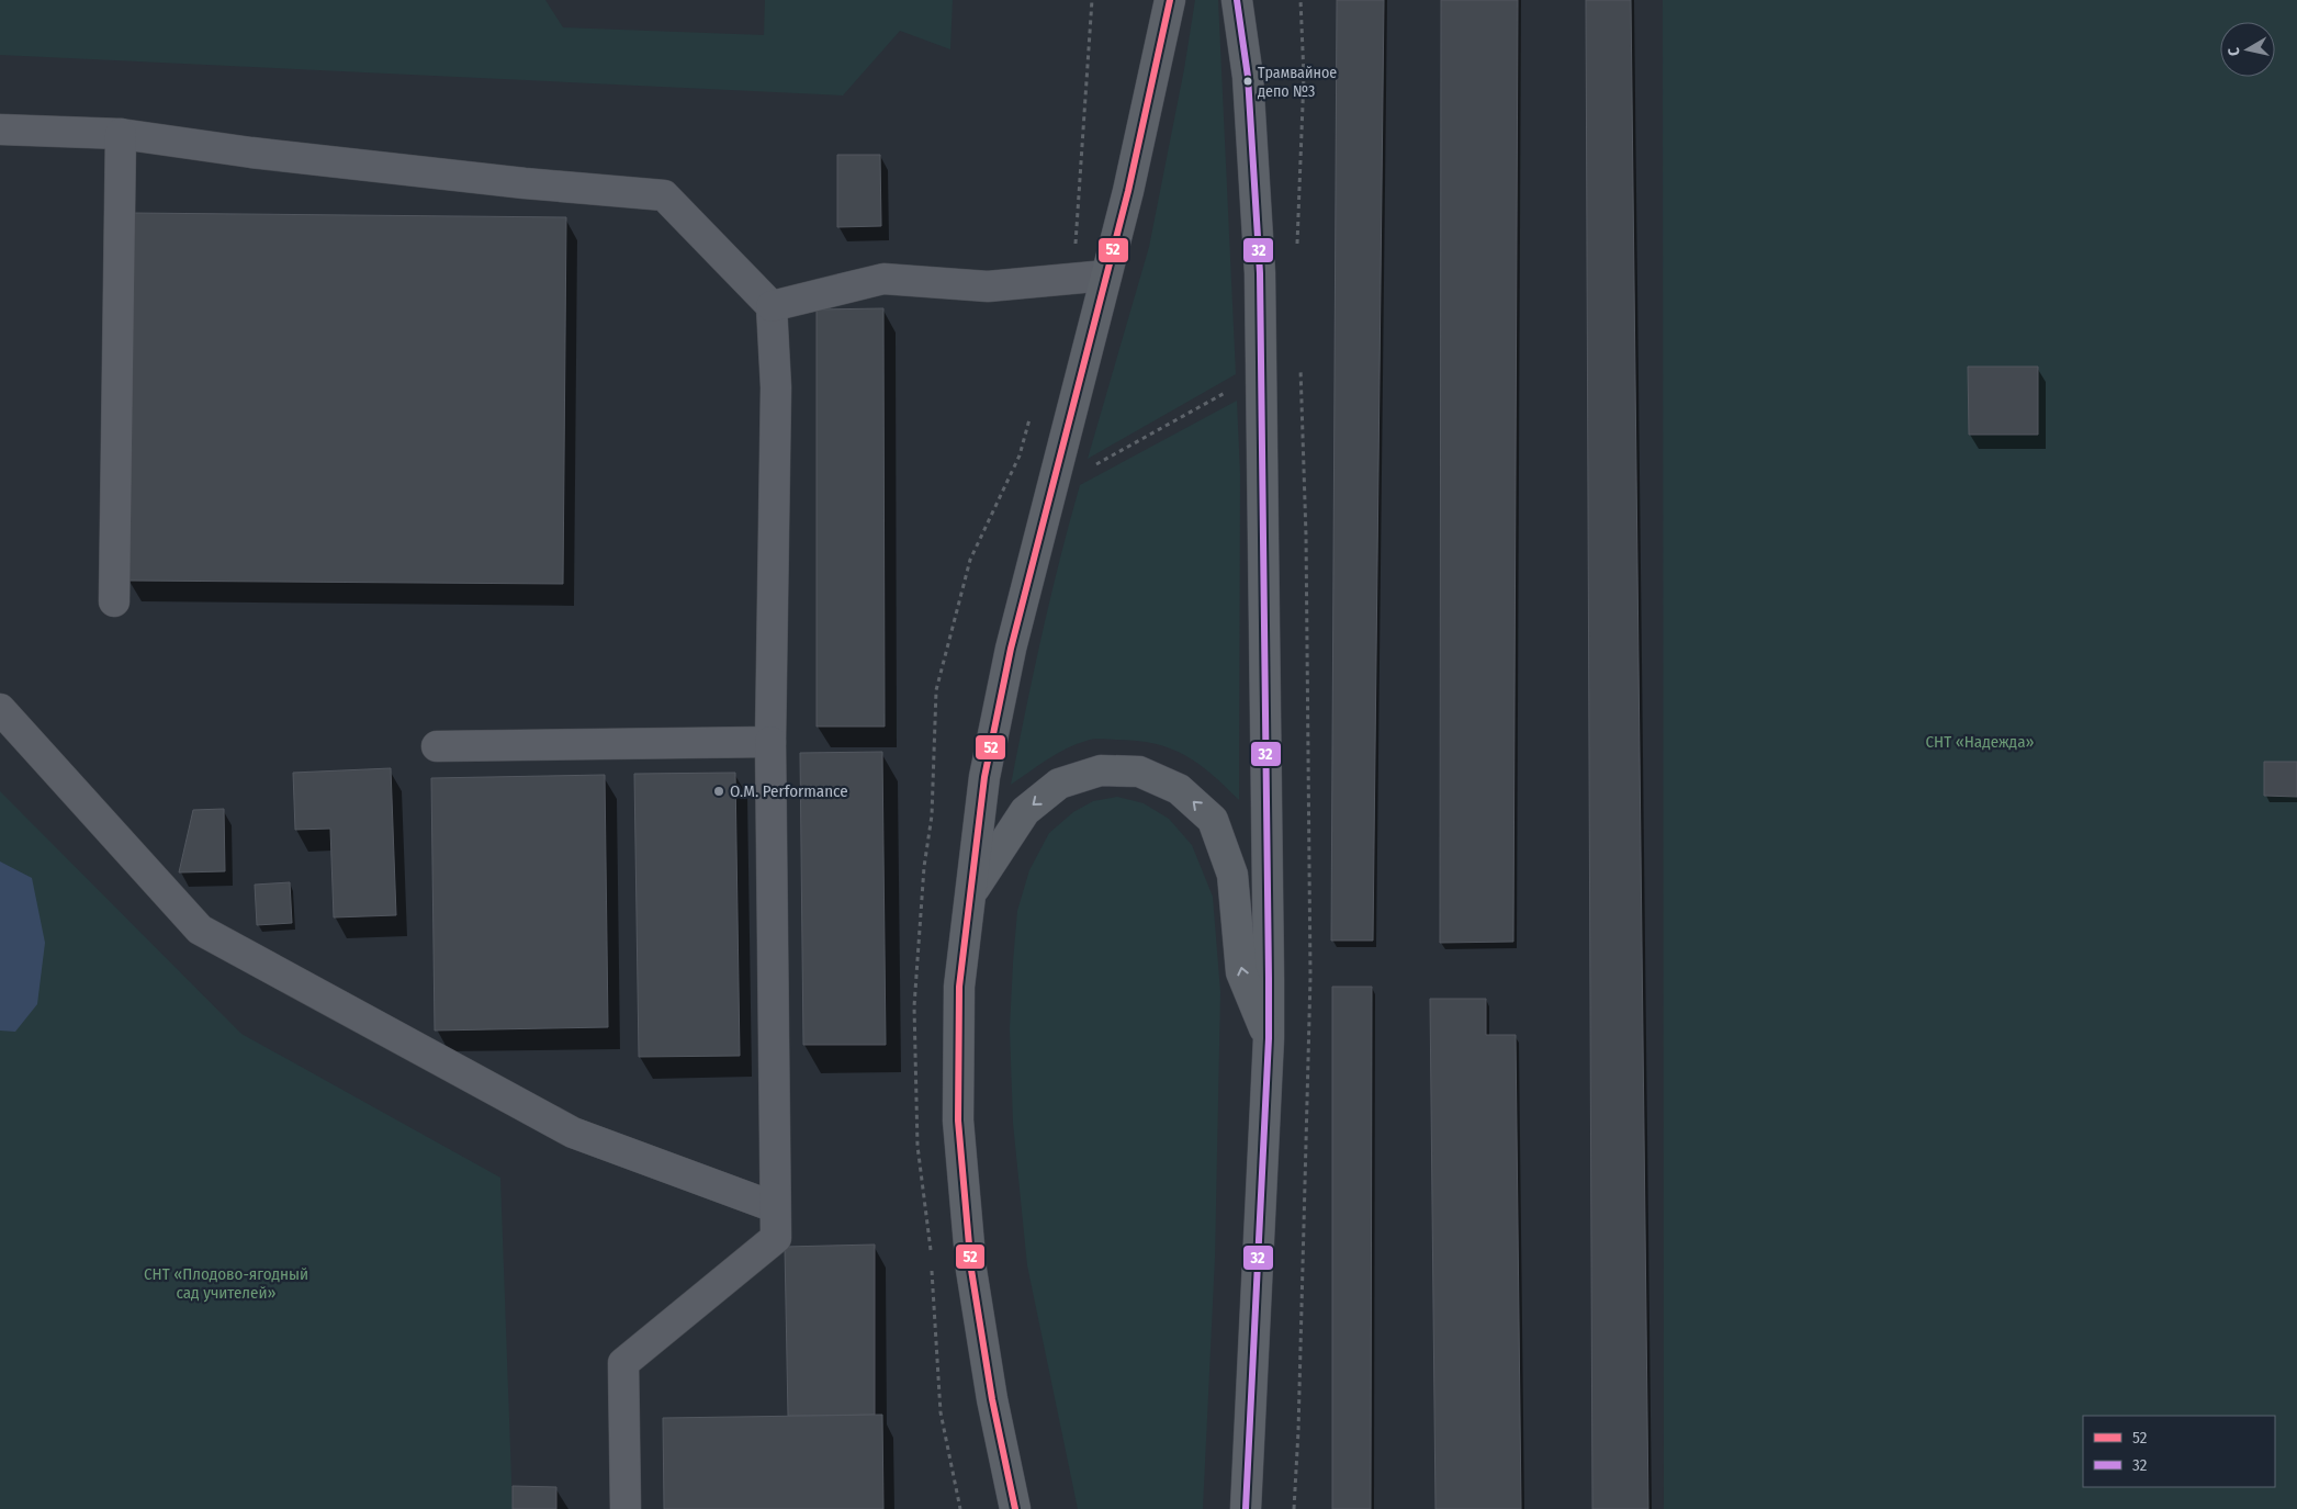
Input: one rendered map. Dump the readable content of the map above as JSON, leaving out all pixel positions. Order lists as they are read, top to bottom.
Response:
{
  "parks": ["СНТ «Надежда»", "СНТ «Плодово-ягодный сад учителей»"],
  "places": ["Трамвайное депо №3", "O.M. Performance"],
  "lines": ["transit line 52", "transit line 32"],
  "legend": ["52", "32"],
  "north": "left"
}
